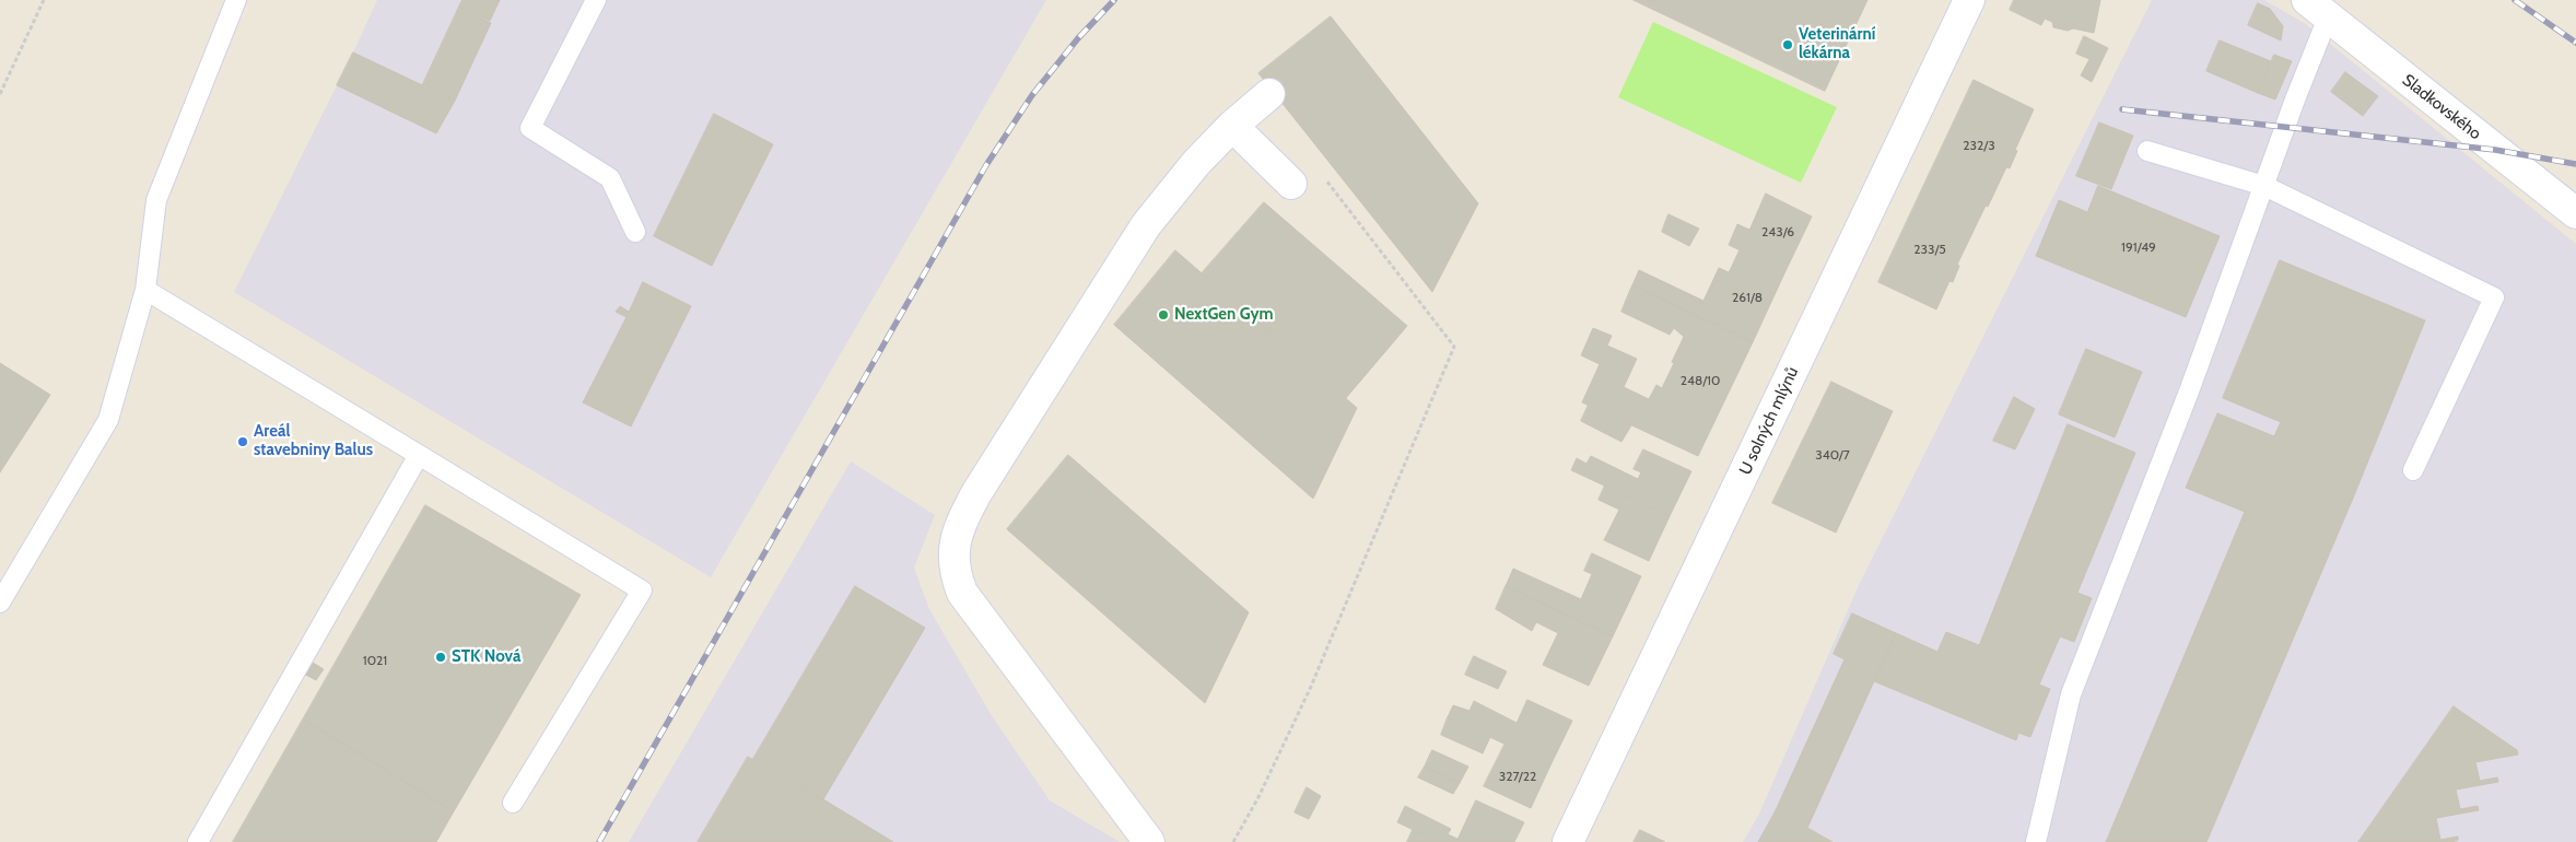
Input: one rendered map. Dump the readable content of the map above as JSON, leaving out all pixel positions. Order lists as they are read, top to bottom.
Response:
{
  "streets": {
    "street": ["Sladkovského", "U solných mlýnů"]
  },
  "places": [
    "Veterinární lékárna",
    "NextGen Gym",
    "Areál stavebniny Balus",
    "STK Nová"
  ],
  "house_numbers": [
    "232/3",
    "243/6",
    "191/49",
    "233/5",
    "261/8",
    "248/10",
    "340/7",
    "1021",
    "327/22"
  ]
}
